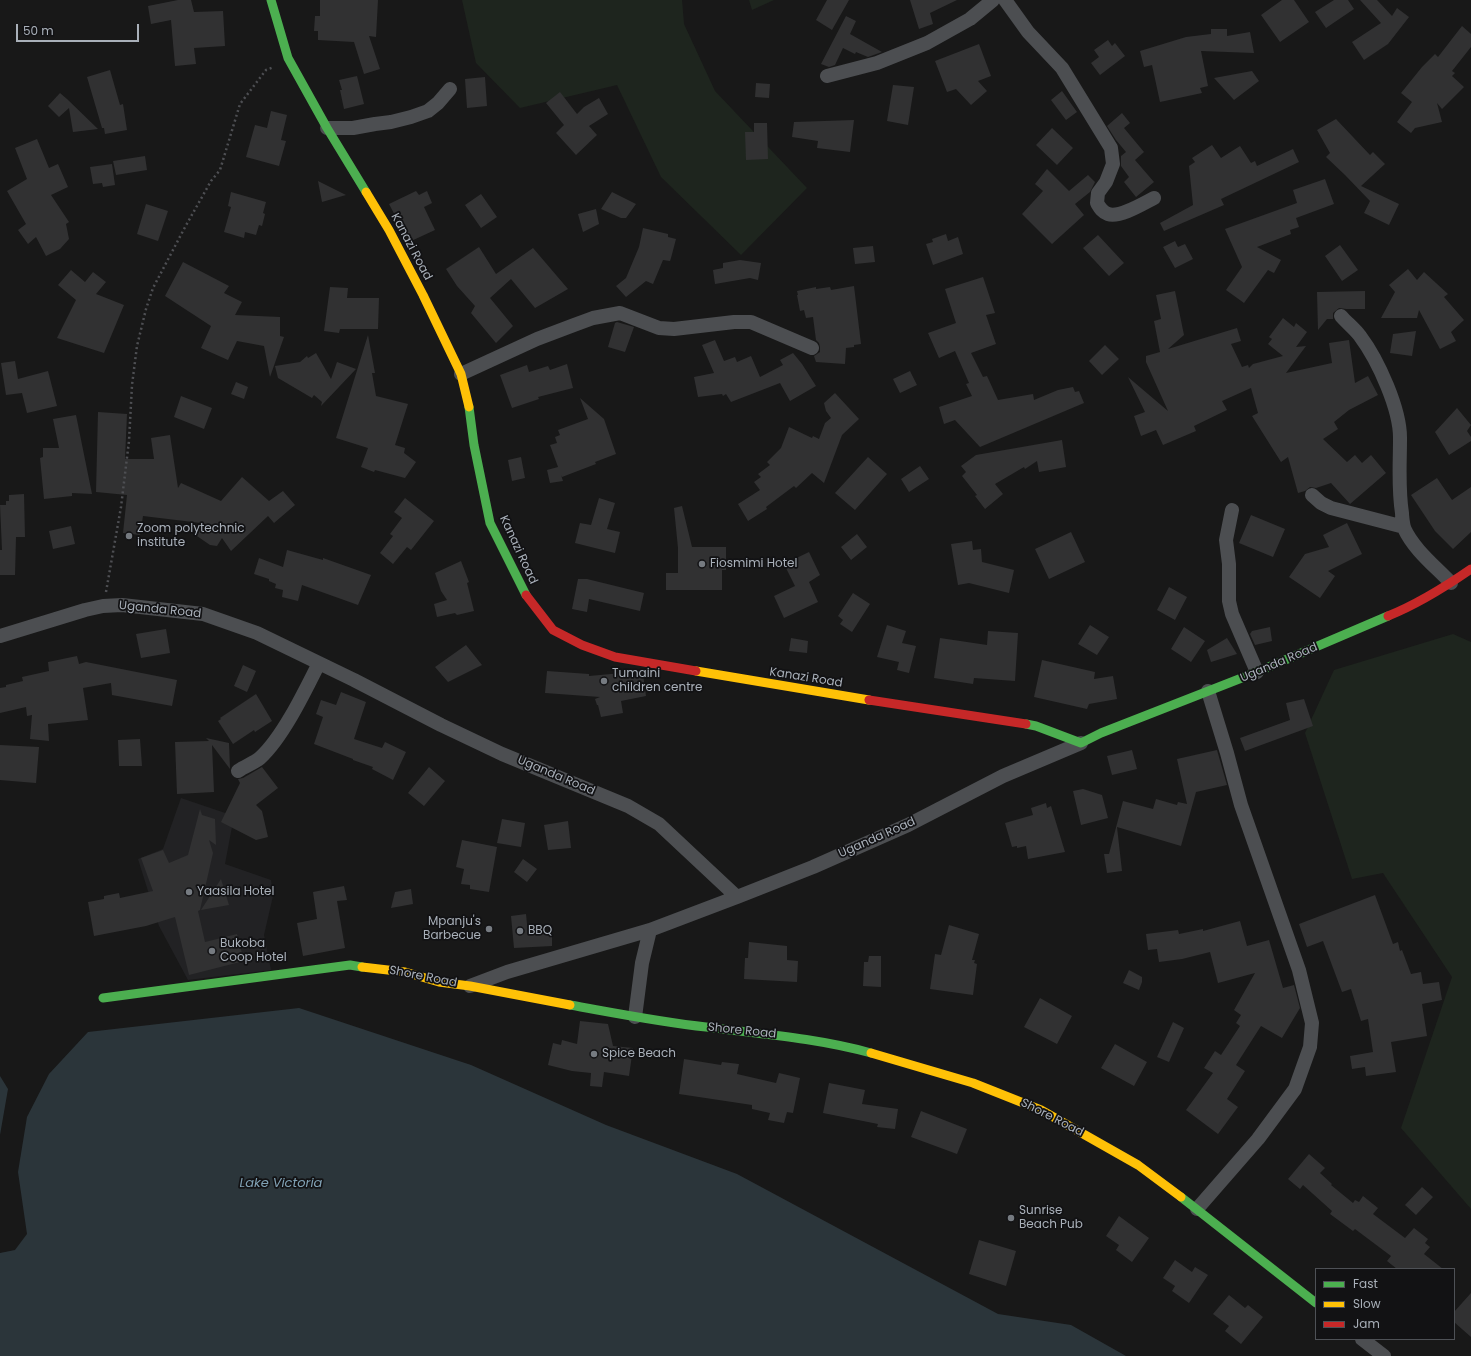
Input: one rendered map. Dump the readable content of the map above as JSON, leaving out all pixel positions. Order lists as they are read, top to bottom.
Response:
{
  "streets": {
    "main road": ["Kanazi Road", "Uganda Road", "Shore Road"]
  },
  "crossings": [
    ["Kanazi Road", "Uganda Road"]
  ],
  "water": ["Lake Victoria"],
  "places": [
    "Zoom polytechnic institute",
    "Fiosmimi Hotel",
    "Tumaini children centre",
    "Yaasila Hotel",
    "Mpanju's Barbecue",
    "BBQ",
    "Bukoba Coop Hotel",
    "Spice Beach",
    "Sunrise Beach Pub"
  ],
  "legend": ["Fast", "Slow", "Jam"],
  "scale_bar": "50 m"
}
